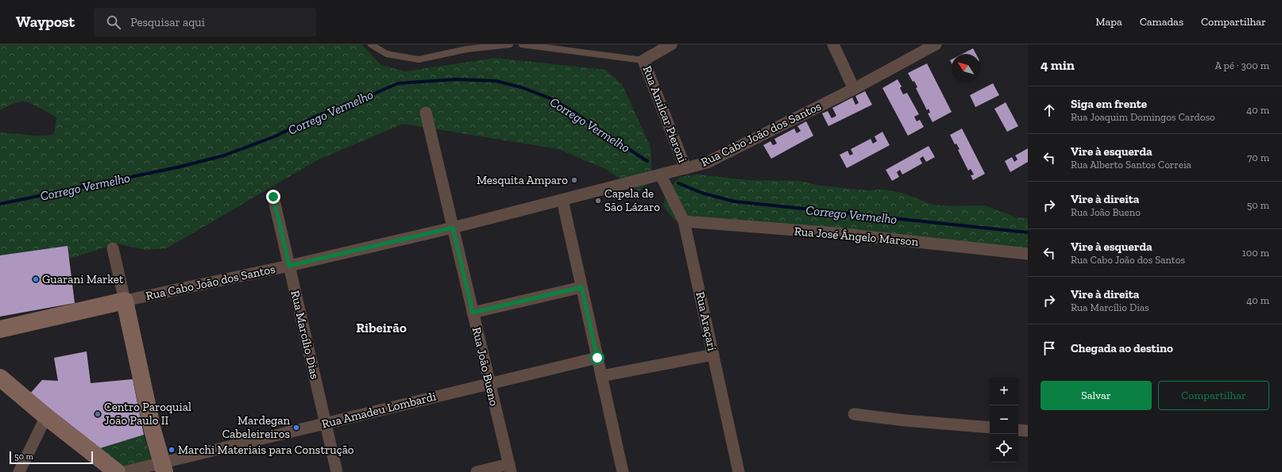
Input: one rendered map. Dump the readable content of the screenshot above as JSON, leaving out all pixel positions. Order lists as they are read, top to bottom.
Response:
{
  "streets": {
    "street": [
      "Rua Amilcar Pieroni",
      "Rua Cabo João dos Santos",
      "Rua José Ângelo Marson",
      "Rua Araçari",
      "Rua Marcílio Dias",
      "Rua João Bueno",
      "Rua Amadeu Lombardi"
    ]
  },
  "crossings": [
    ["Rua Amilcar Pieroni", "Rua Cabo João dos Santos"],
    ["Rua Cabo João dos Santos", "Rua Araçari"],
    ["Rua Cabo João dos Santos", "Rua Marcílio Dias"],
    ["Rua Cabo João dos Santos", "Rua João Bueno"],
    ["Rua José Ângelo Marson", "Rua Araçari"],
    ["Rua Marcílio Dias", "Rua Amadeu Lombardi"],
    ["Rua João Bueno", "Rua Amadeu Lombardi"]
  ],
  "districts": ["Ribeirão"],
  "water": ["Corrego Vermelho"],
  "places": [
    "Mesquita Amparo",
    "Capela de São Lázaro",
    "Guarani Market",
    "Centro Paroquial João Paulo II",
    "Mardegan Cabeleireiros",
    "Marchi Materiais para Construção"
  ],
  "scale_bar": "50 m",
  "north": "top left",
  "page": {
    "header": "Waypost",
    "search": "Pesquisar aqui",
    "nav": ["Mapa", "Camadas", "Compartilhar"],
    "heading": ["4 min", "A pé · 300 m"],
    "list": [
      ["Siga em frente", "Rua Joaquim Domingos Cardoso", "40 m"],
      ["Vire à esquerda", "Rua Alberto Santos Correia", "70 m"],
      ["Vire à direita", "Rua João Bueno", "50 m"],
      ["Vire à esquerda", "Rua Cabo João dos Santos", "100 m"],
      ["Vire à direita", "Rua Marcílio Dias", "40 m"],
      "Chegada ao destino"
    ],
    "buttons": ["Salvar", "Compartilhar"],
    "map_buttons": ["+", "−"],
    "scale": "50 m"
  }
}
